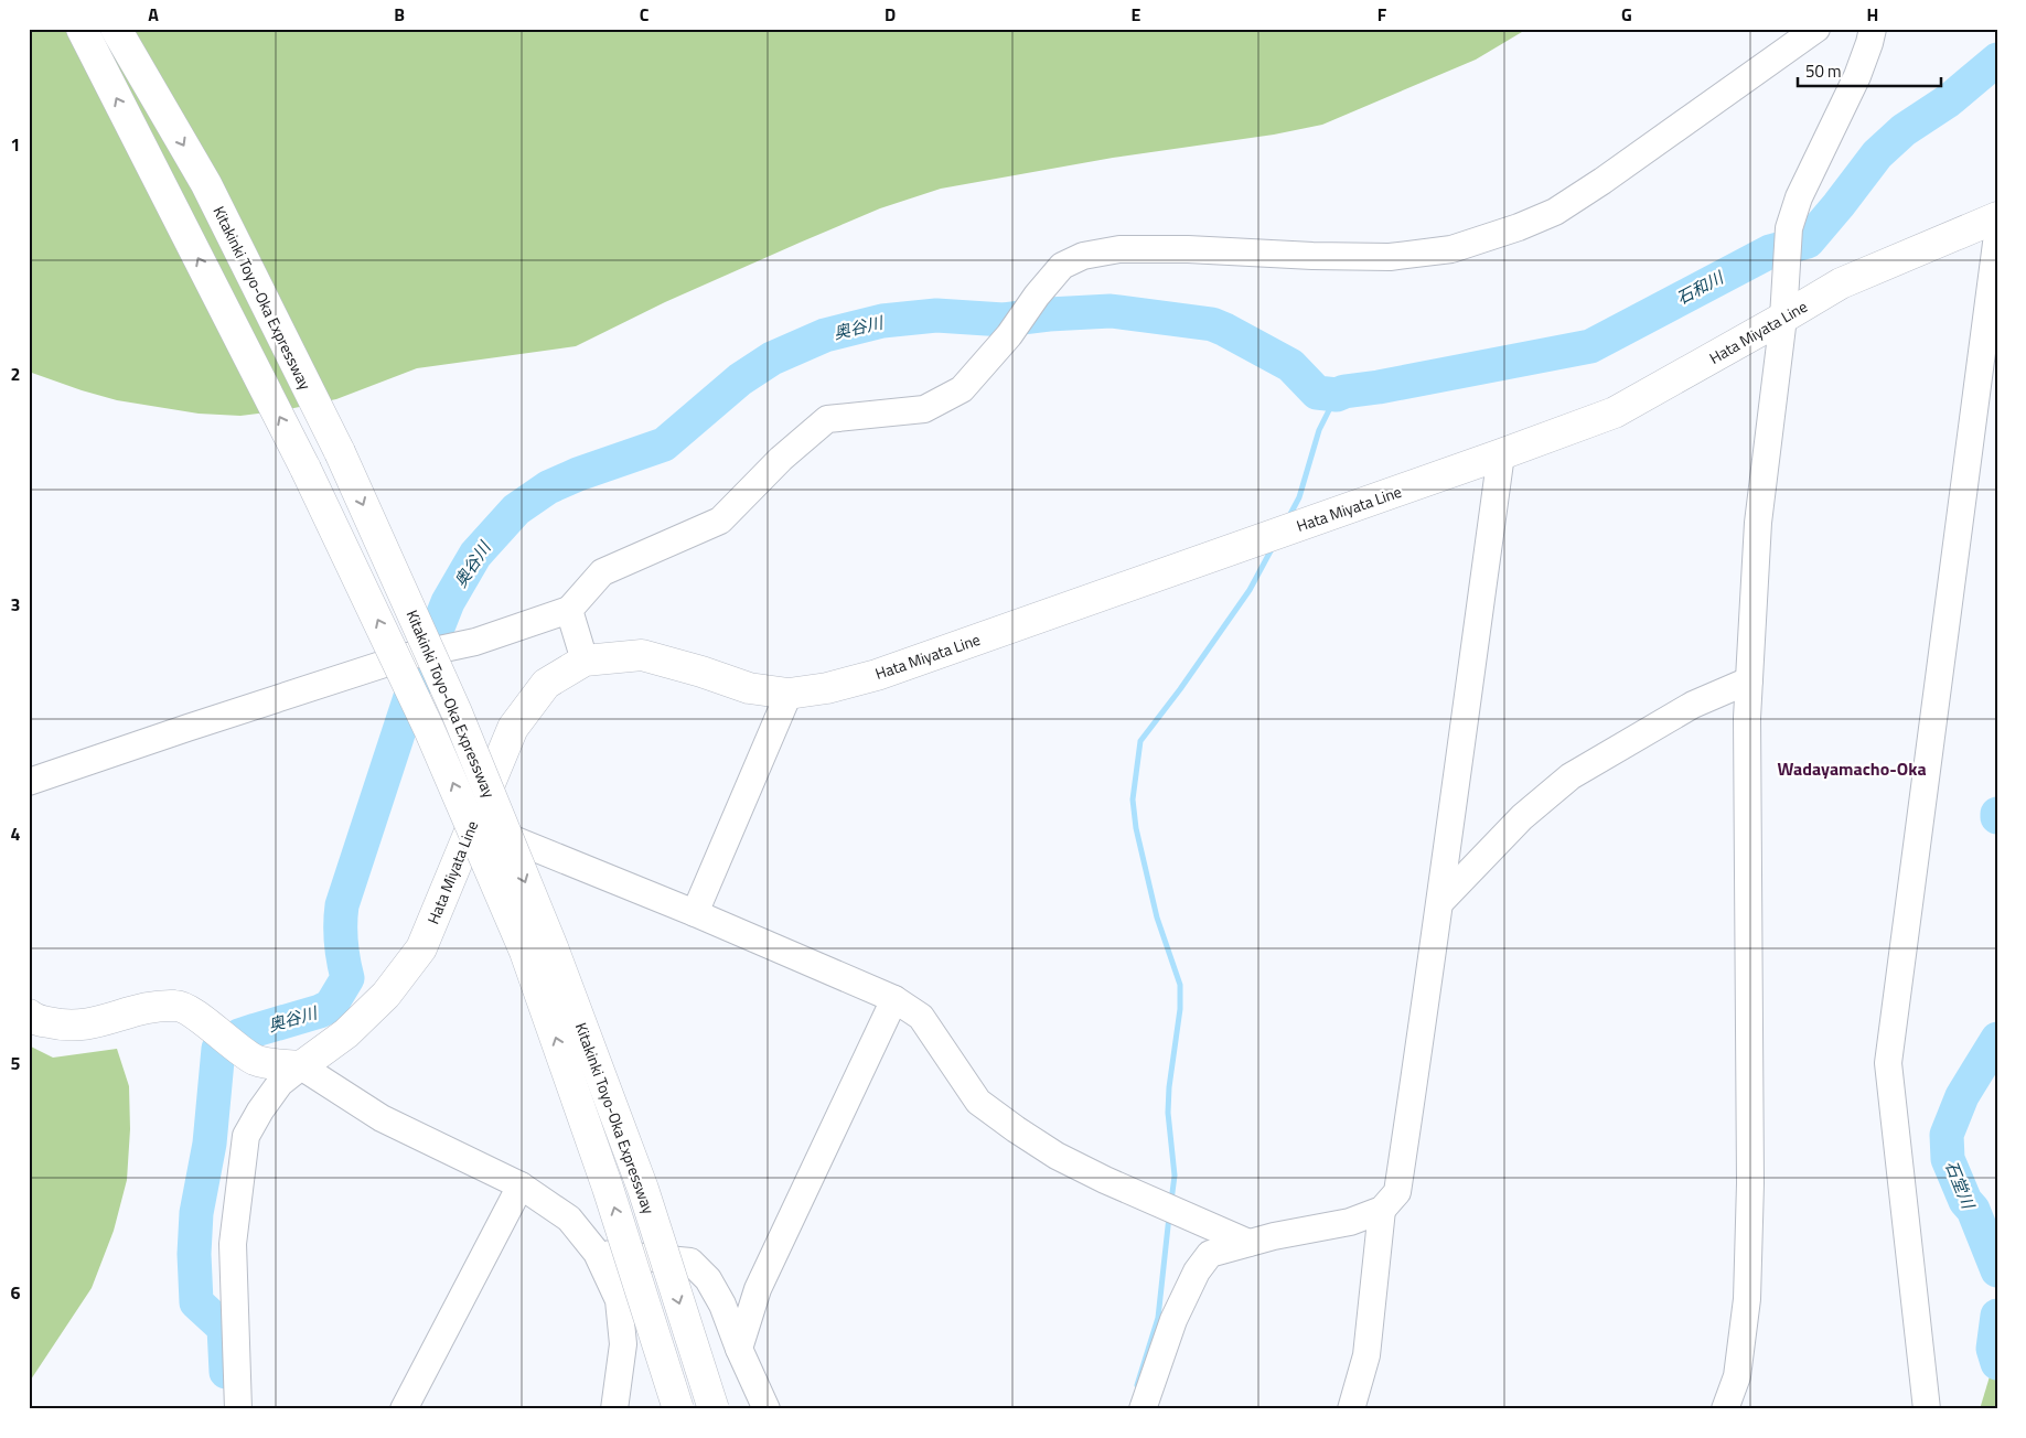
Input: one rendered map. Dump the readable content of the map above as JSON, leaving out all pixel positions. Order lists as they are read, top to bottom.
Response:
{
  "streets": {
    "main road": ["Kitakinki Toyo-Oka Expressway", "Hata Miyata Line"]
  },
  "districts": ["Wadayamacho-Oka"],
  "water": ["石和川", "奥谷川", "石堂川"],
  "scale_bar": "50 m",
  "grid": {
    "columns": [
      "A",
      "B",
      "C",
      "D",
      "E",
      "F",
      "G",
      "H"
    ],
    "rows": [
      "1",
      "2",
      "3",
      "4",
      "5",
      "6"
    ]
  }
}
